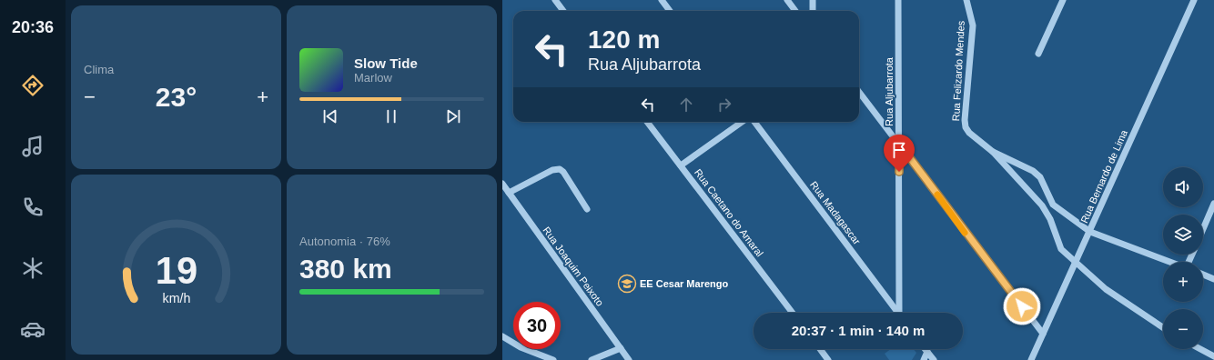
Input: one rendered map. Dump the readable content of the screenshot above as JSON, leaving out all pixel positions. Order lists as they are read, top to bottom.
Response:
{
  "streets": {
    "street": [
      "Rua Felizardo Mendes",
      "Rua Aljubarrota",
      "Rua Bernardo de Lima",
      "Rua Caetano do Amaral",
      "Rua Madagascar",
      "Rua Joaquim Peixoto"
    ]
  },
  "crossings": [
    ["Rua Felizardo Mendes", "Rua Bernardo de Lima"]
  ],
  "places": {
    "school or university": ["EE Cesar Marengo"]
  },
  "page": {
    "tabs": "20:36",
    "tile": [
      "Clima",
      ["Autonomia · 76%", "380 km"]
    ],
    "turn": ["120 m", "Rua Aljubarrota"],
    "song": ["Slow Tide", "Marlow"],
    "heat": ["−", "23°", "+"],
    "map_buttons": ["+", "−"],
    "limit": "30",
    "trip": "20:37 · 1 min · 140 m",
    "gauge": ["19", "km/h"]
  }
}
